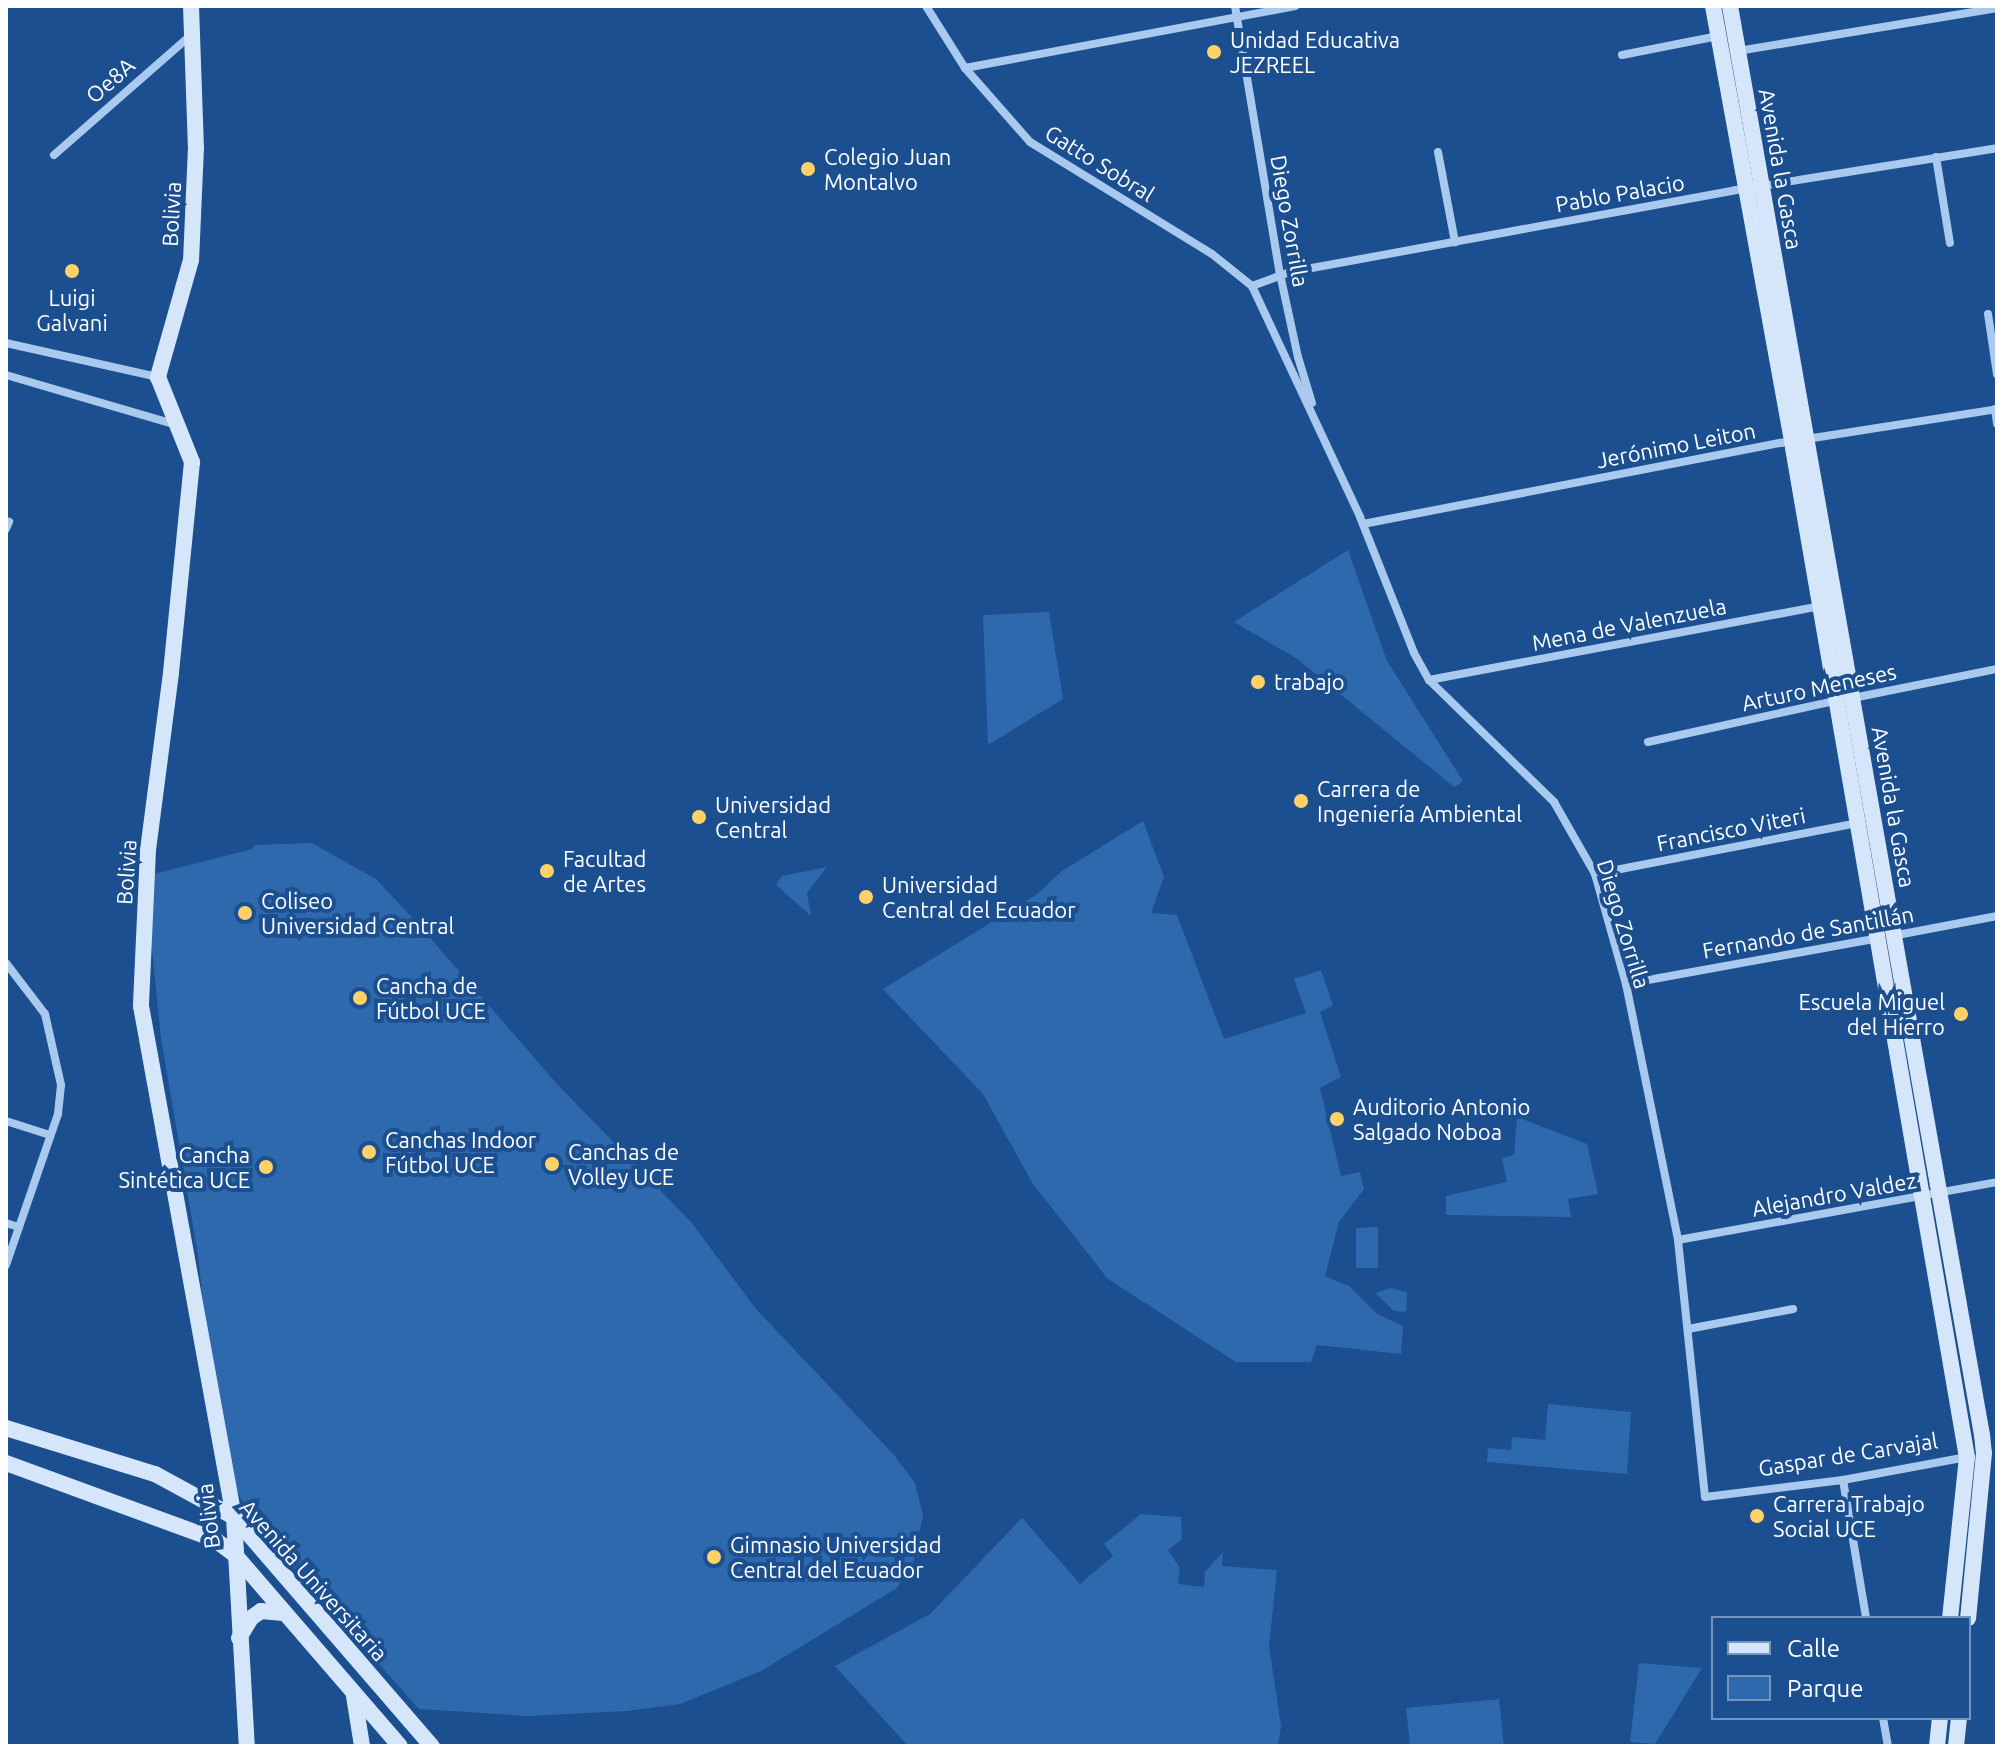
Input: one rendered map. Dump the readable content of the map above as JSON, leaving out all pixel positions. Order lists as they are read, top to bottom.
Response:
{
  "streets": {
    "main road": [
      "Avenida la Gasca",
      "Bolivia",
      "Gaspar de Carvajal",
      "Avenida Universitaria"
    ],
    "street": [
      "Oe8A",
      "Gatto Sobral",
      "Pablo Palacio",
      "Diego Zorrilla",
      "Jerónimo Leiton",
      "Mena de Valenzuela",
      "Arturo Meneses",
      "Francisco Viteri",
      "Fernando de Santillán",
      "Alejandro Valdez"
    ]
  },
  "crossings": [
    ["Oe8A", "Bolivia"],
    ["Gatto Sobral", "Pablo Palacio"],
    ["Gatto Sobral", "Diego Zorrilla"],
    ["Avenida la Gasca", "Pablo Palacio"],
    ["Avenida la Gasca", "Jerónimo Leiton"],
    ["Avenida la Gasca", "Mena de Valenzuela"],
    ["Avenida la Gasca", "Arturo Meneses"],
    ["Avenida la Gasca", "Francisco Viteri"],
    ["Avenida la Gasca", "Fernando de Santillán"],
    ["Avenida la Gasca", "Alejandro Valdez"],
    ["Avenida la Gasca", "Gaspar de Carvajal"],
    ["Pablo Palacio", "Diego Zorrilla"],
    ["Bolivia", "Avenida Universitaria"],
    ["Diego Zorrilla", "Jerónimo Leiton"],
    ["Diego Zorrilla", "Mena de Valenzuela"],
    ["Diego Zorrilla", "Francisco Viteri"],
    ["Diego Zorrilla", "Fernando de Santillán"],
    ["Diego Zorrilla", "Alejandro Valdez"],
    ["Diego Zorrilla", "Gaspar de Carvajal"]
  ],
  "places": [
    "Unidad Educativa JEZREEL",
    "Colegio Juan Montalvo",
    "Luigi Galvani",
    "trabajo",
    "Carrera de Ingeniería Ambiental",
    "Universidad Central",
    "Facultad de Artes",
    "Universidad Central del Ecuador",
    "Coliseo Universidad Central",
    "Cancha de Fútbol UCE",
    "Escuela Miguel del Hierro",
    "Auditorio Antonio Salgado Noboa",
    "Canchas Indoor Fútbol UCE",
    "Canchas de Volley UCE",
    "Cancha Sintética UCE",
    "Carrera Trabajo Social UCE",
    "Gimnasio Universidad Central del Ecuador"
  ],
  "legend": ["Calle", "Parque"]
}
